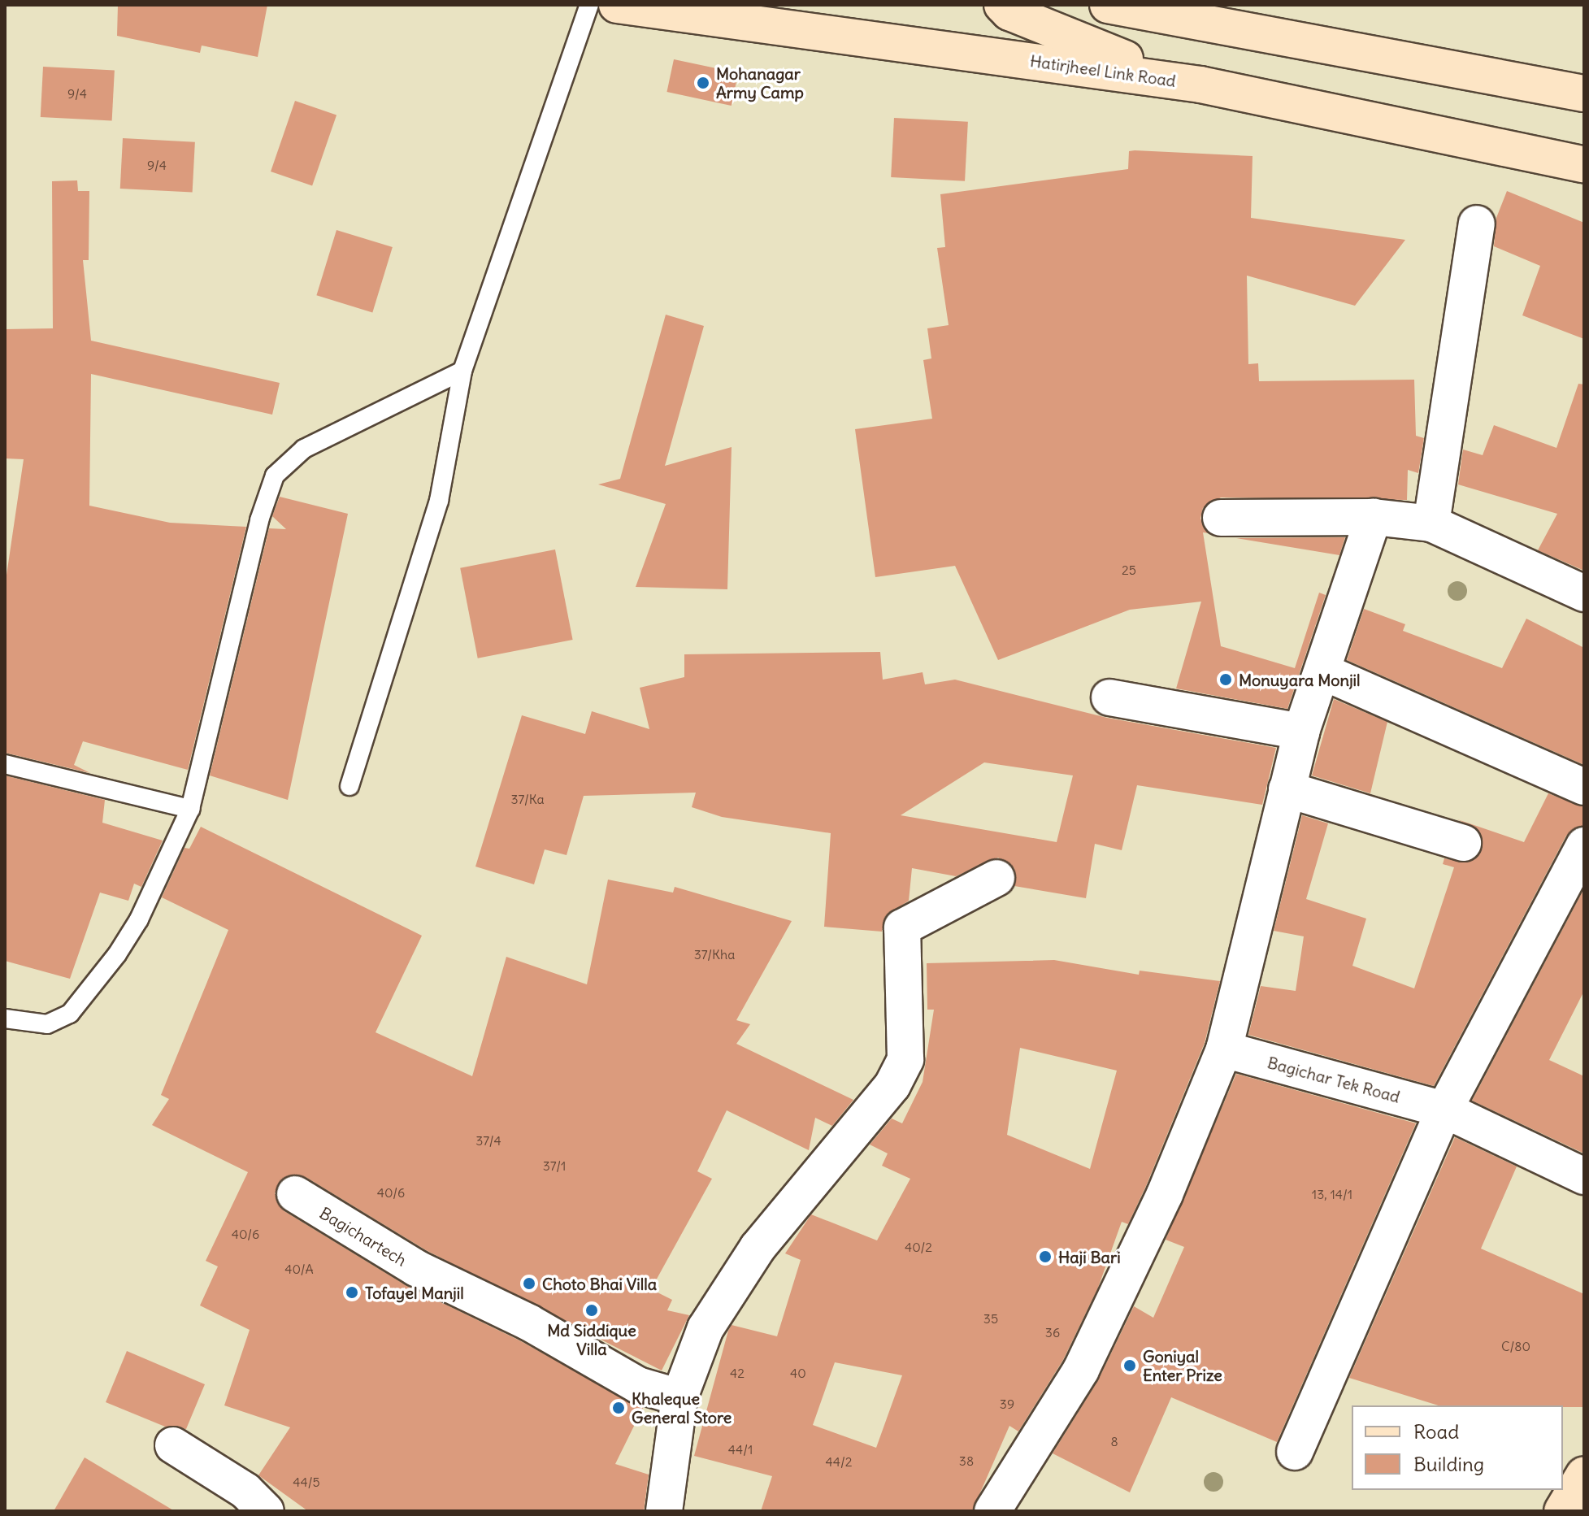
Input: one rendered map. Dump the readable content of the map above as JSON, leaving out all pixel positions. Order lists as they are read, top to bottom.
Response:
{
  "streets": {
    "main road": ["Hatirjheel Link Road"],
    "street": ["Bagichar Tek Road", "Bagichartech"]
  },
  "places": [
    "Mohanagar Army Camp",
    "Monuyara Monjil",
    "Haji Bari",
    "Choto Bhai Villa",
    "Tofayel Manjil",
    "Md Siddique Villa",
    "Goniyal Enter Prize",
    "Khaleque General Store"
  ],
  "house_numbers": [
    "9/4",
    "9/4",
    "25",
    "37/Ka",
    "37/Kha",
    "37/4",
    "37/1",
    "40/6",
    "13, 14/1",
    "40/6",
    "40/2",
    "40/A",
    "35",
    "36",
    "C/80",
    "42",
    "40",
    "39",
    "8",
    "44/1",
    "38",
    "44/2",
    "44/5"
  ],
  "legend": ["Road", "Building"]
}
